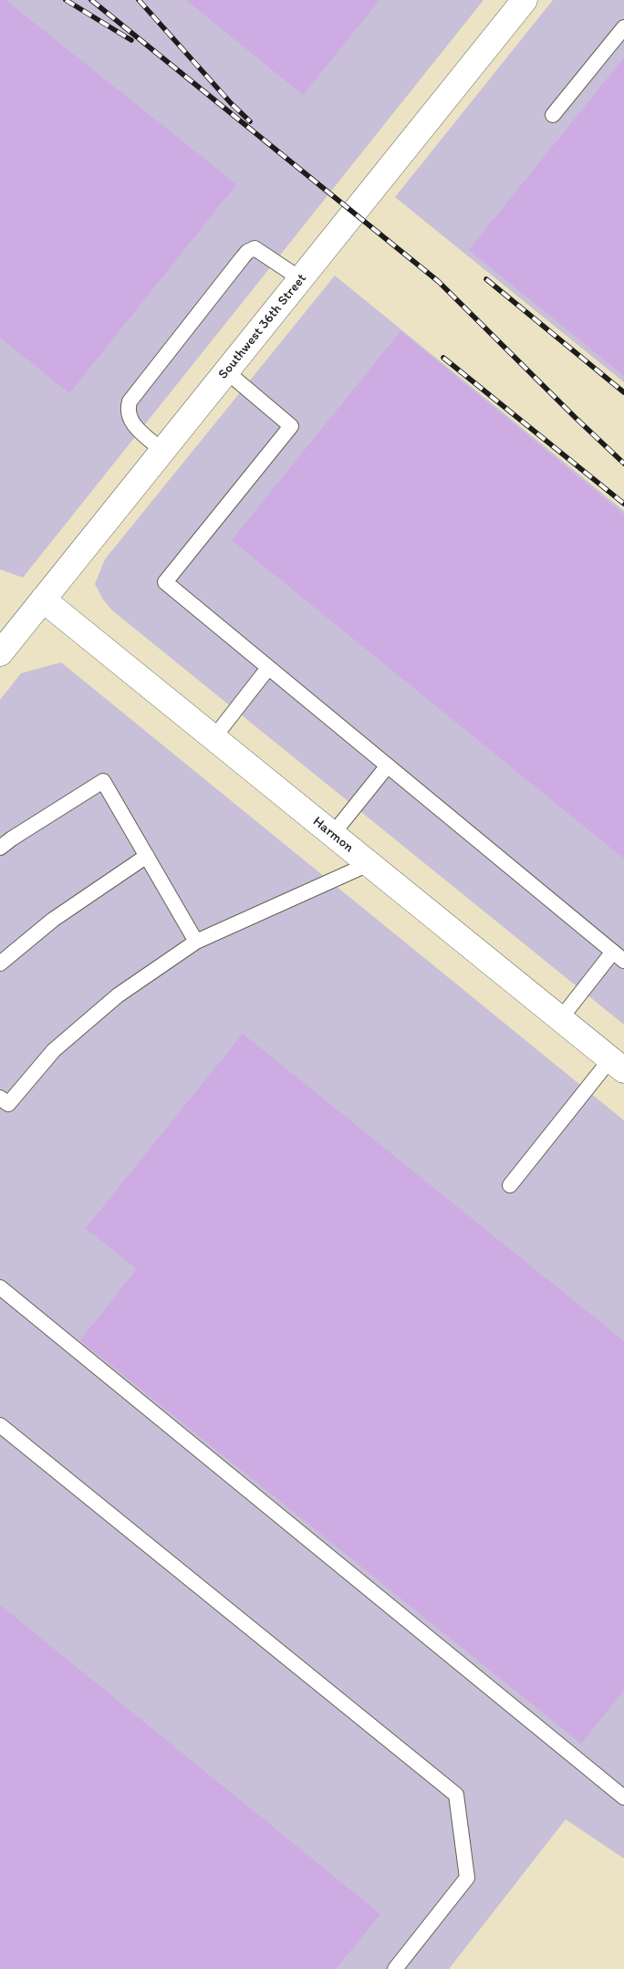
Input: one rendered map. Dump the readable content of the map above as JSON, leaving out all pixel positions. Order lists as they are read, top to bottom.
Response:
{
  "streets": {
    "street": ["Southwest 36th Street", "Harmon"]
  },
  "crossings": [
    ["Southwest 36th Street", "Harmon"]
  ]
}
